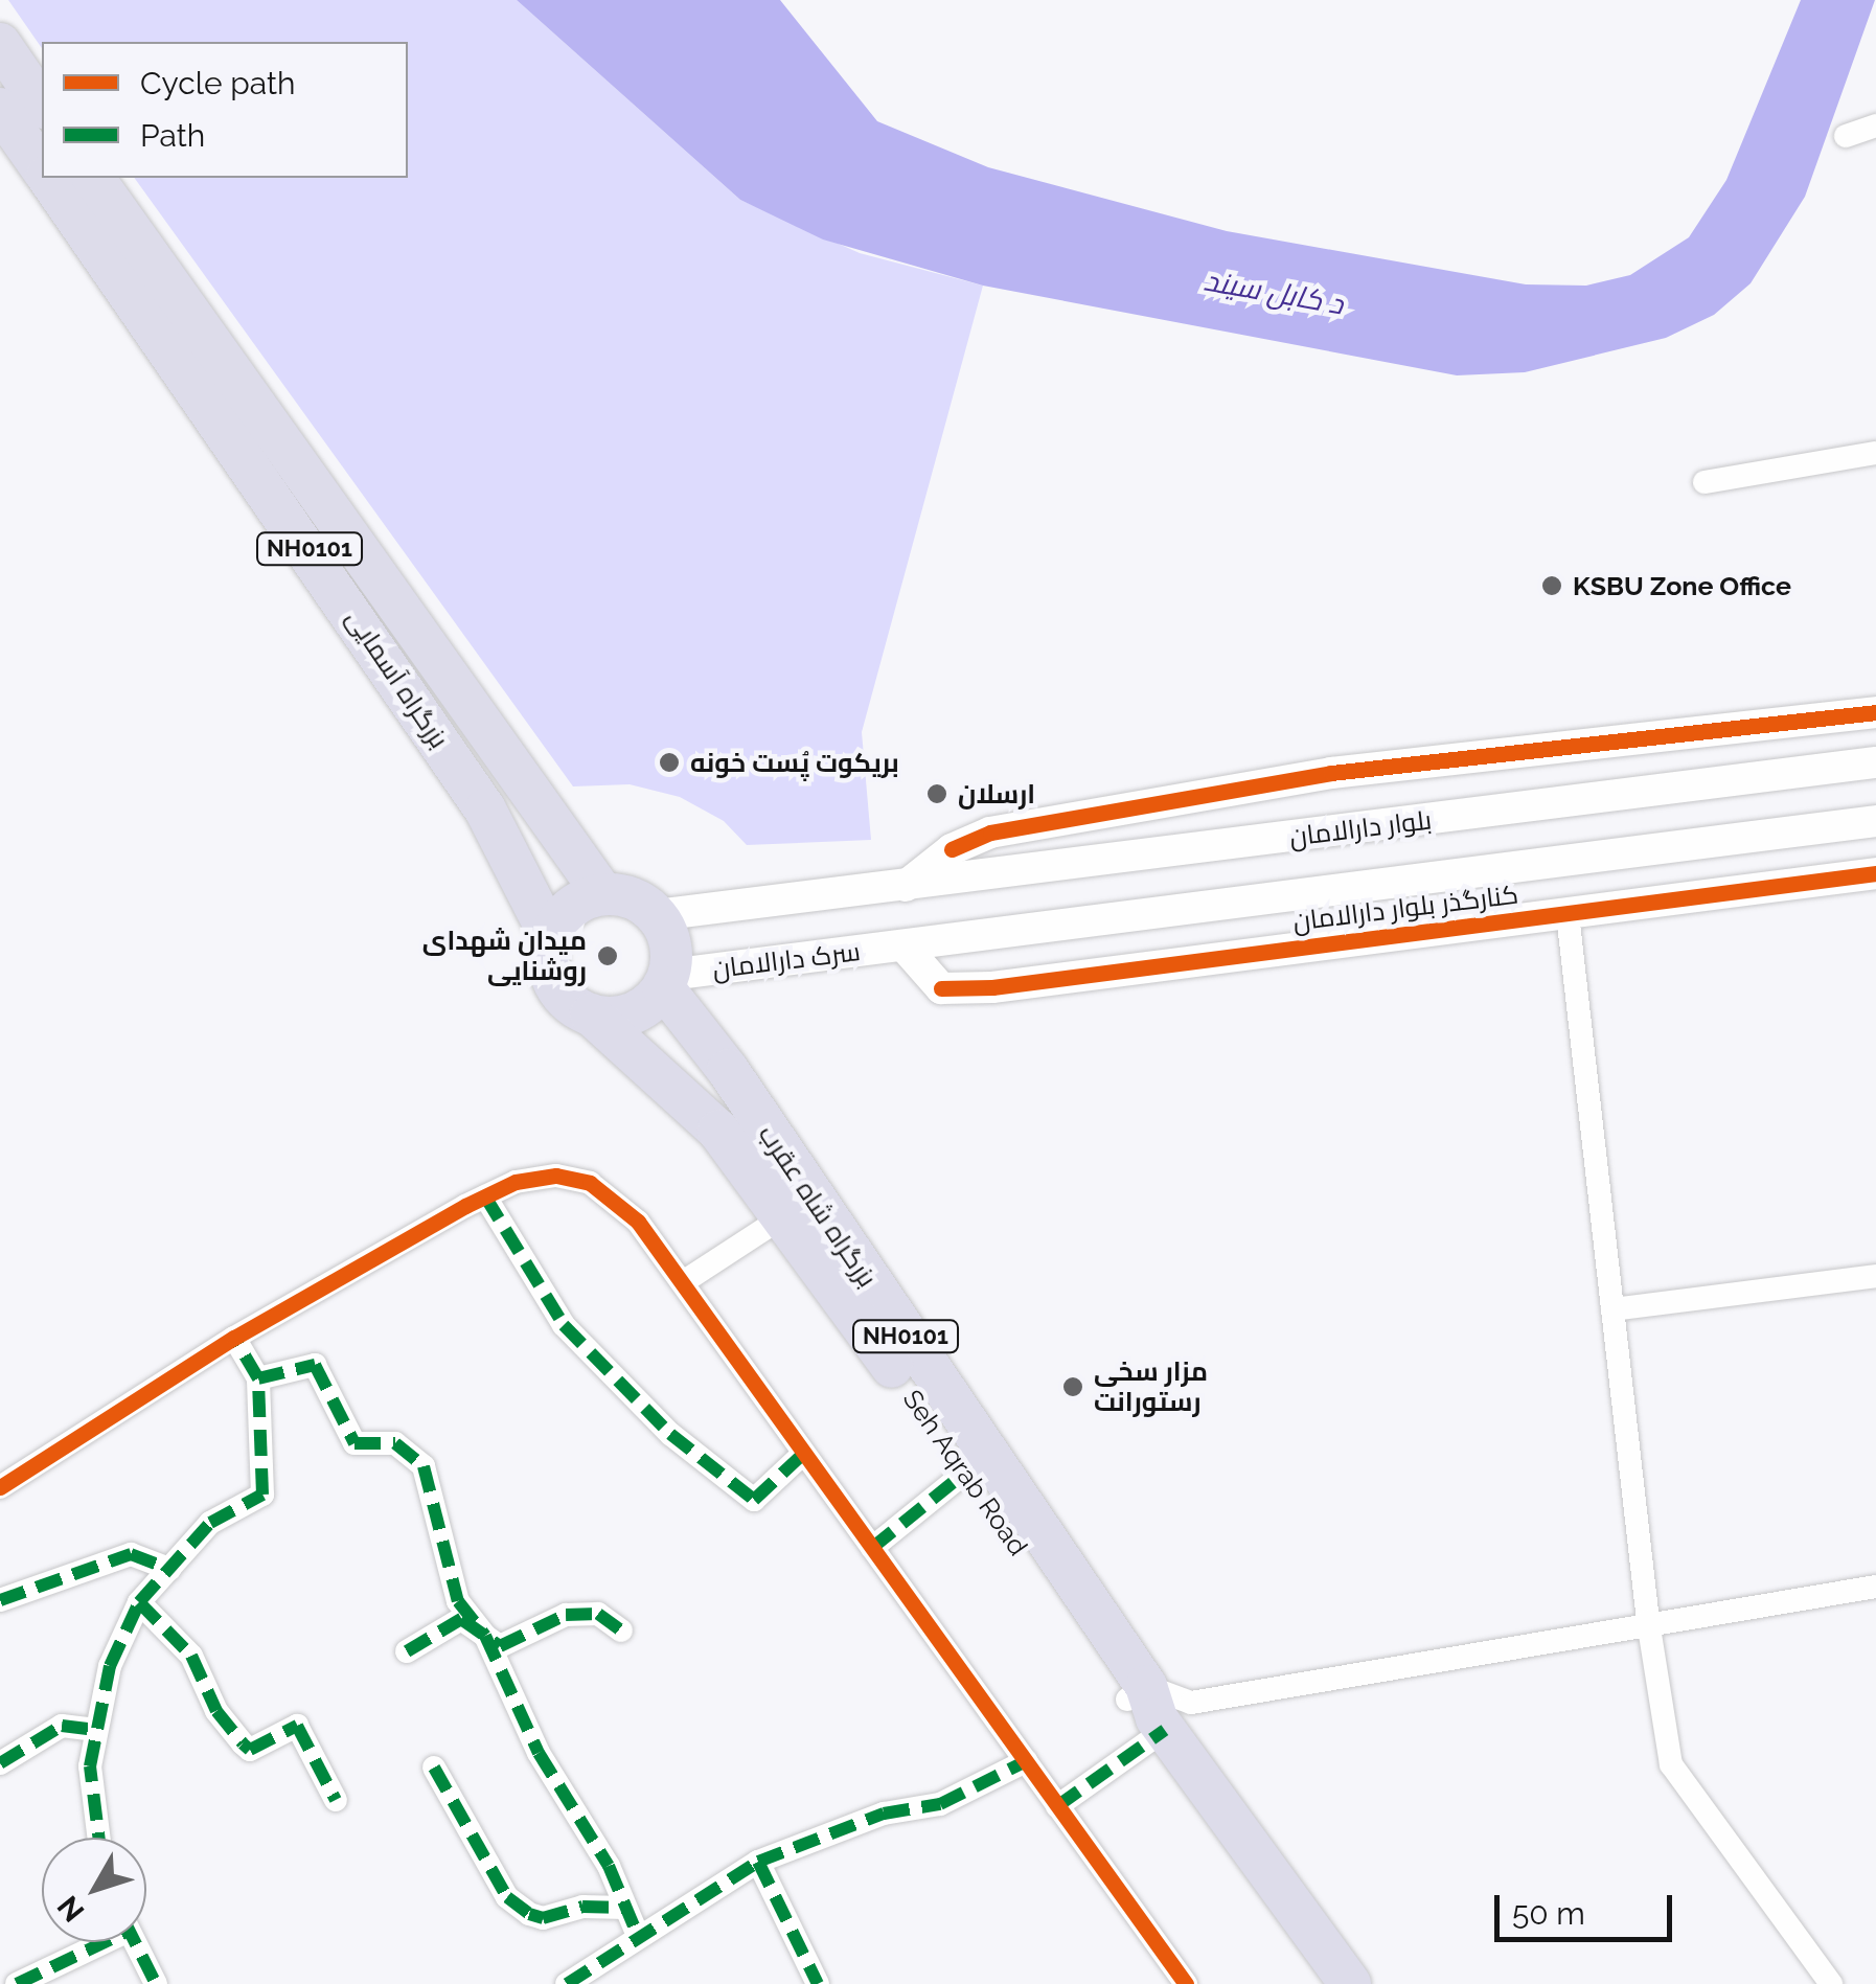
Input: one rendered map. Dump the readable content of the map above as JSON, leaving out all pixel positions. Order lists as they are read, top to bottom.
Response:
{
  "streets": {
    "highway": [
      "NH0101",
      "بزرگراه آسمایی",
      "بزرگراه شاه عقرب",
      "Seh Aqrab Road"
    ],
    "main road": ["بلوار دارالامان", "کنارگذر بلوار دارالامان", "سرک دارالامان"]
  },
  "crossings": [
    ["NH0101", "بزرگراه آسمایی"],
    ["NH0101", "بلوار دارالامان"],
    ["NH0101", "سرک دارالامان"],
    ["NH0101", "بزرگراه شاه عقرب"],
    ["بزرگراه آسمایی", "بلوار دارالامان"],
    ["بزرگراه آسمایی", "سرک دارالامان"],
    ["بزرگراه آسمایی", "بزرگراه شاه عقرب"],
    ["بلوار دارالامان", "سرک دارالامان"],
    ["بلوار دارالامان", "بزرگراه شاه عقرب"],
    ["کنارگذر بلوار دارالامان", "سرک دارالامان"],
    ["سرک دارالامان", "بزرگراه شاه عقرب"],
    ["بزرگراه شاه عقرب", "Seh Aqrab Road"]
  ],
  "water": ["د کابل سيند"],
  "places": [
    "KSBU Zone Office",
    "بریکوت پُست خونه",
    "ارسلان",
    "میدان شهدای روشنایی",
    "مزار سخی رستورانت"
  ],
  "legend": ["Cycle path", "Path"],
  "scale_bar": "50 m",
  "north": "bottom left"
}
